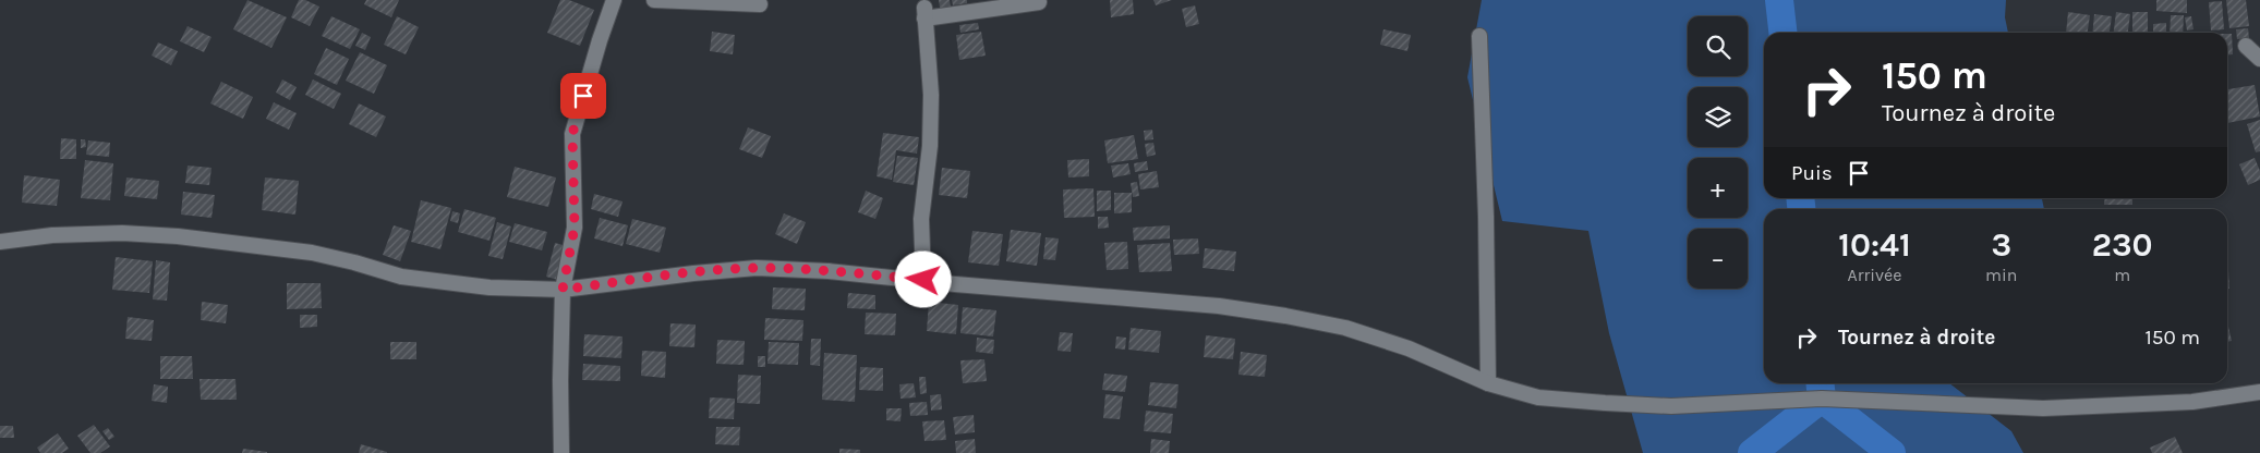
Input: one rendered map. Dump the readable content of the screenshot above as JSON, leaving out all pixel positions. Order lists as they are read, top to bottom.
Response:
{
  "page": {
    "map_buttons": ["+", "−"],
    "turn": ["150 m", "Tournez à droite"],
    "then": "Puis",
    "eta": [
      "10:41",
      "Arrivée",
      "3",
      "min",
      "230",
      "m"
    ],
    "list": [
      {
        "name": "Tournez à droite",
        "value": "150 m"
      }
    ]
  }
}
